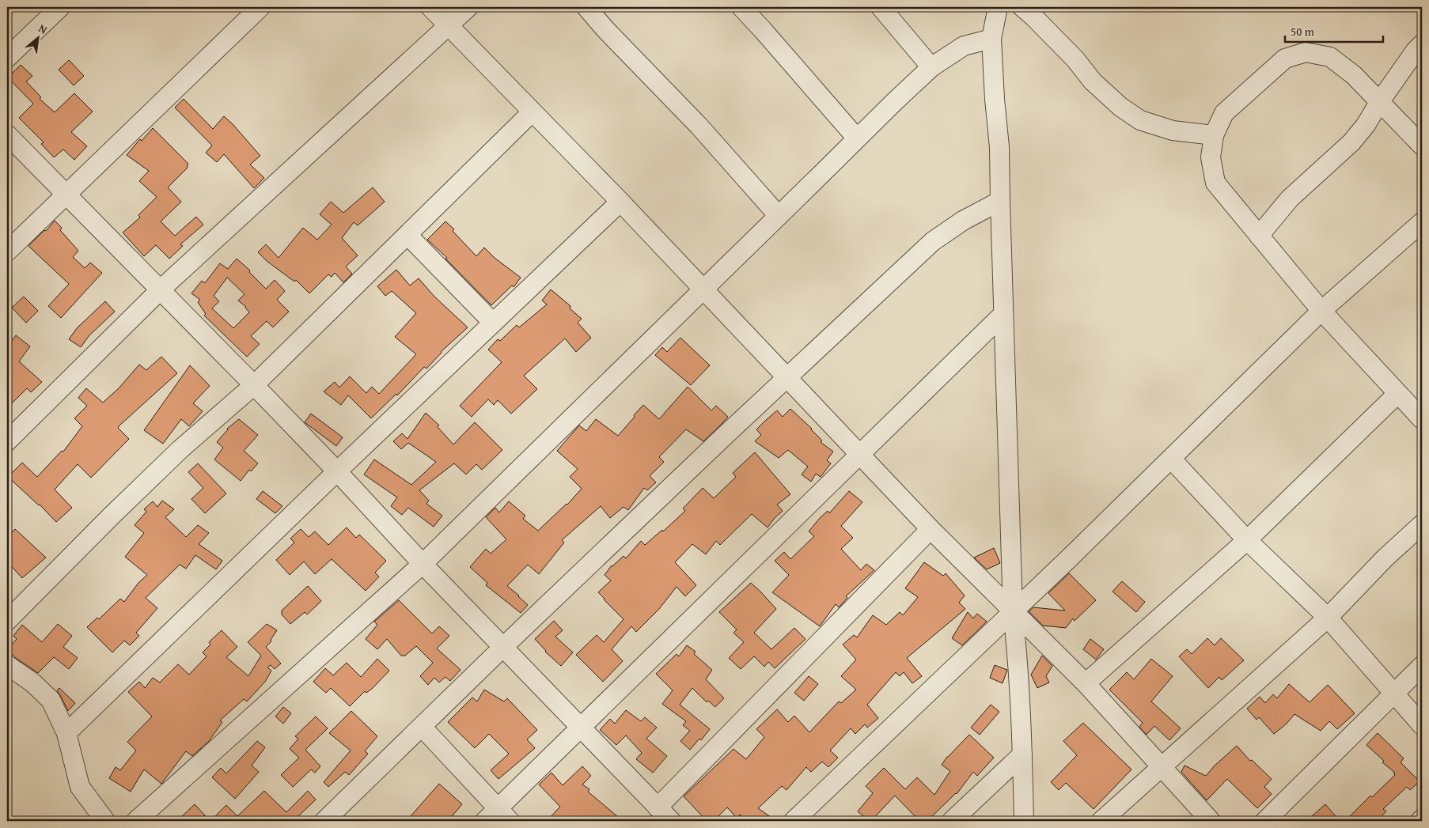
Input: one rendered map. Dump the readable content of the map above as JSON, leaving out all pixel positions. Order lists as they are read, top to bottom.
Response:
{
  "scale_bar": "50 m",
  "north": "top right"
}
